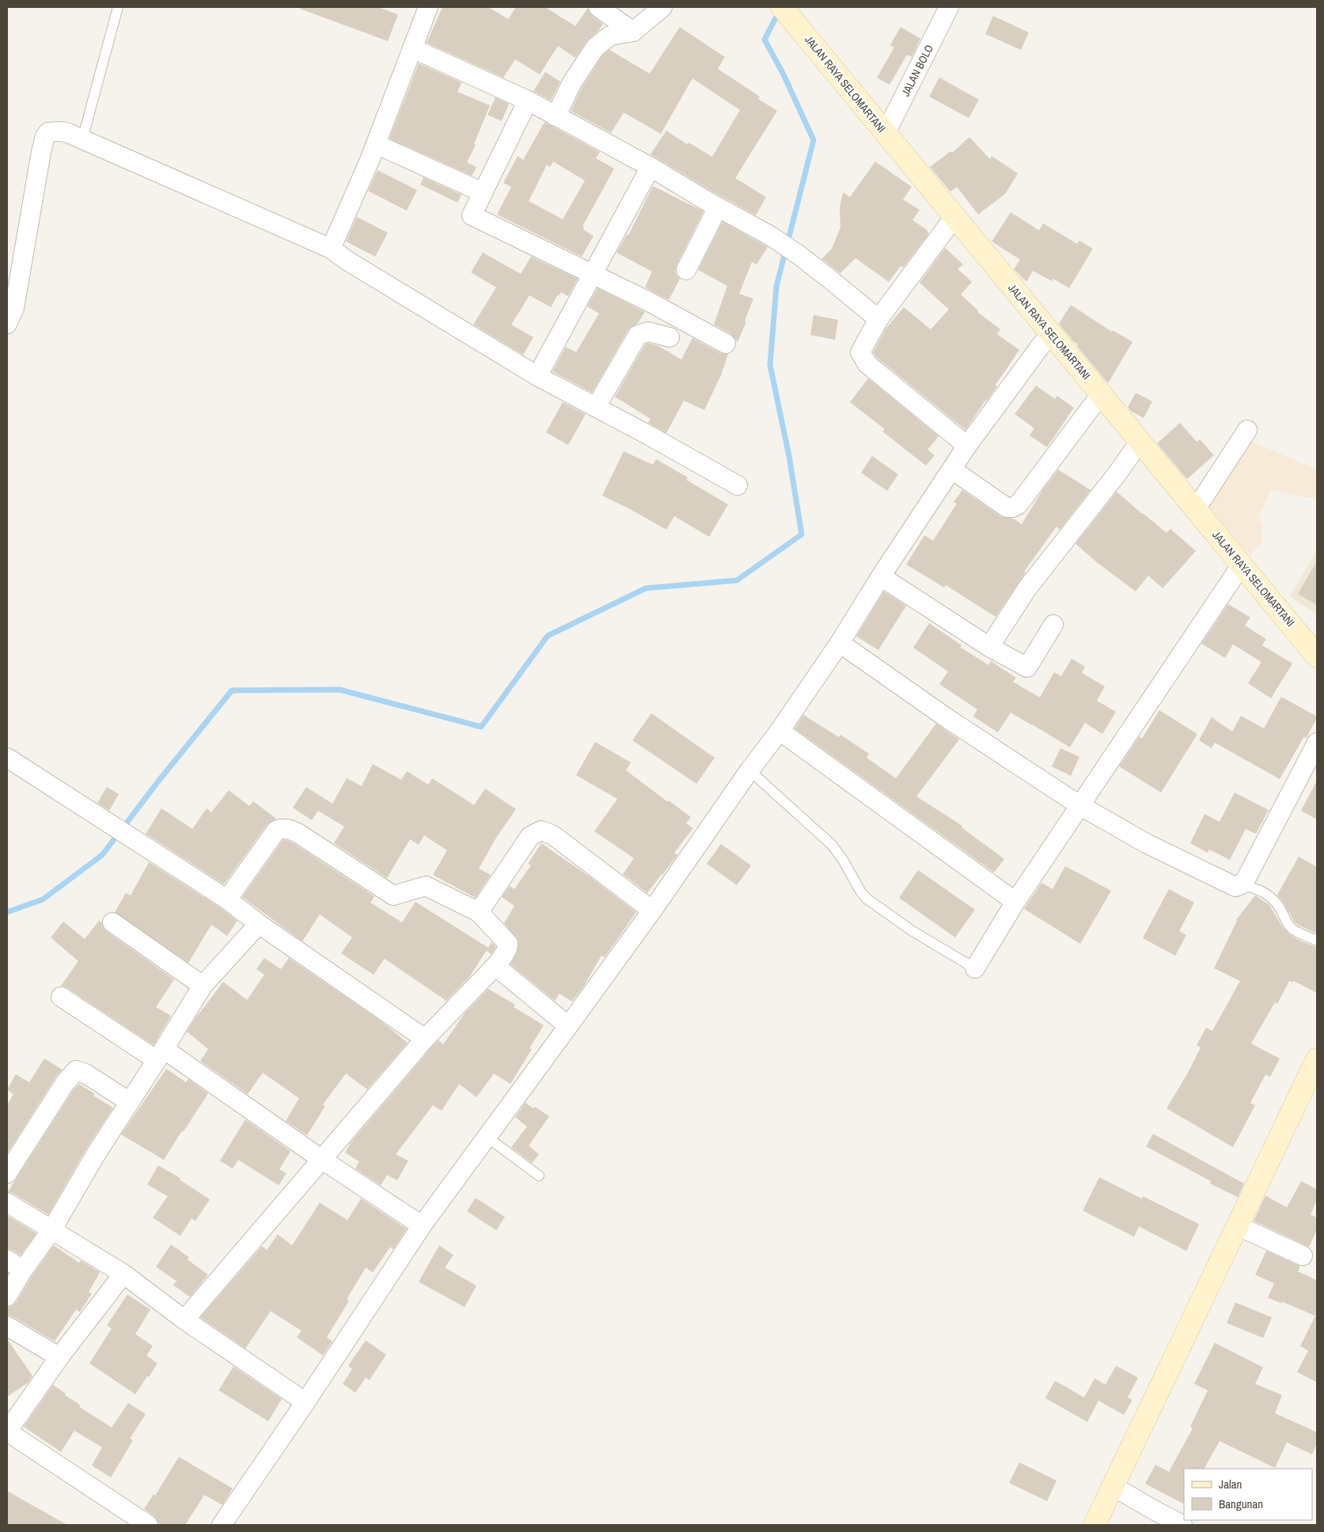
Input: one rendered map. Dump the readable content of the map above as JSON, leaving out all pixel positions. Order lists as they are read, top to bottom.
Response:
{
  "streets": {
    "main road": ["JALAN RAYA SELOMARTANI"],
    "street": ["JALAN BOLO"]
  },
  "crossings": [
    ["JALAN BOLO", "JALAN RAYA SELOMARTANI"]
  ],
  "legend": ["Jalan", "Bangunan"]
}
